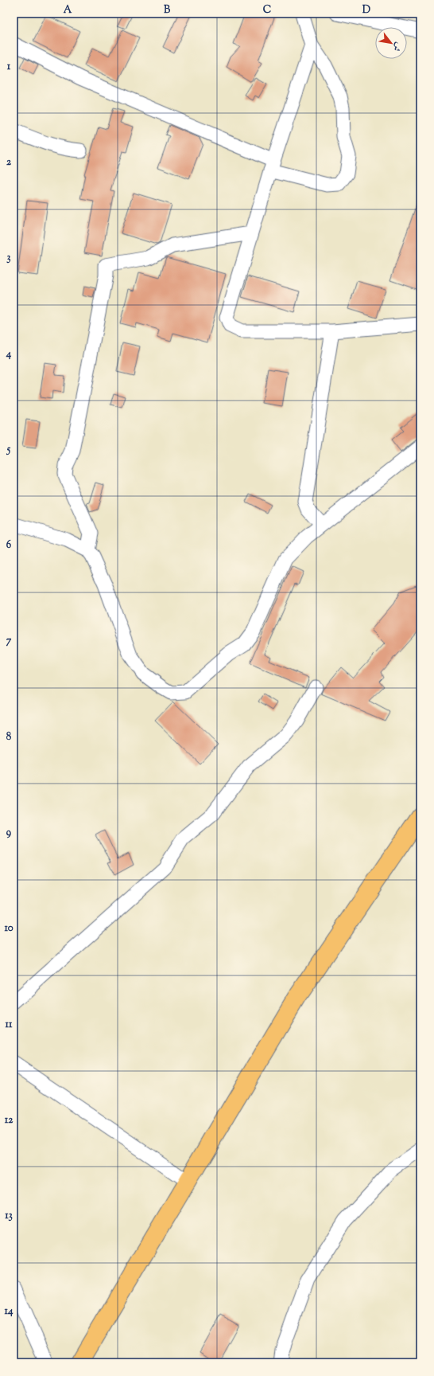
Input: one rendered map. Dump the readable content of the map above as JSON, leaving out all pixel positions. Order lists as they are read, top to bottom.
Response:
{
  "north": "bottom right",
  "grid": {
    "columns": [
      "A",
      "B",
      "C",
      "D"
    ],
    "rows": [
      "1",
      "2",
      "3",
      "4",
      "5",
      "6",
      "7",
      "8",
      "9",
      "10",
      "11",
      "12",
      "13",
      "14"
    ]
  }
}
